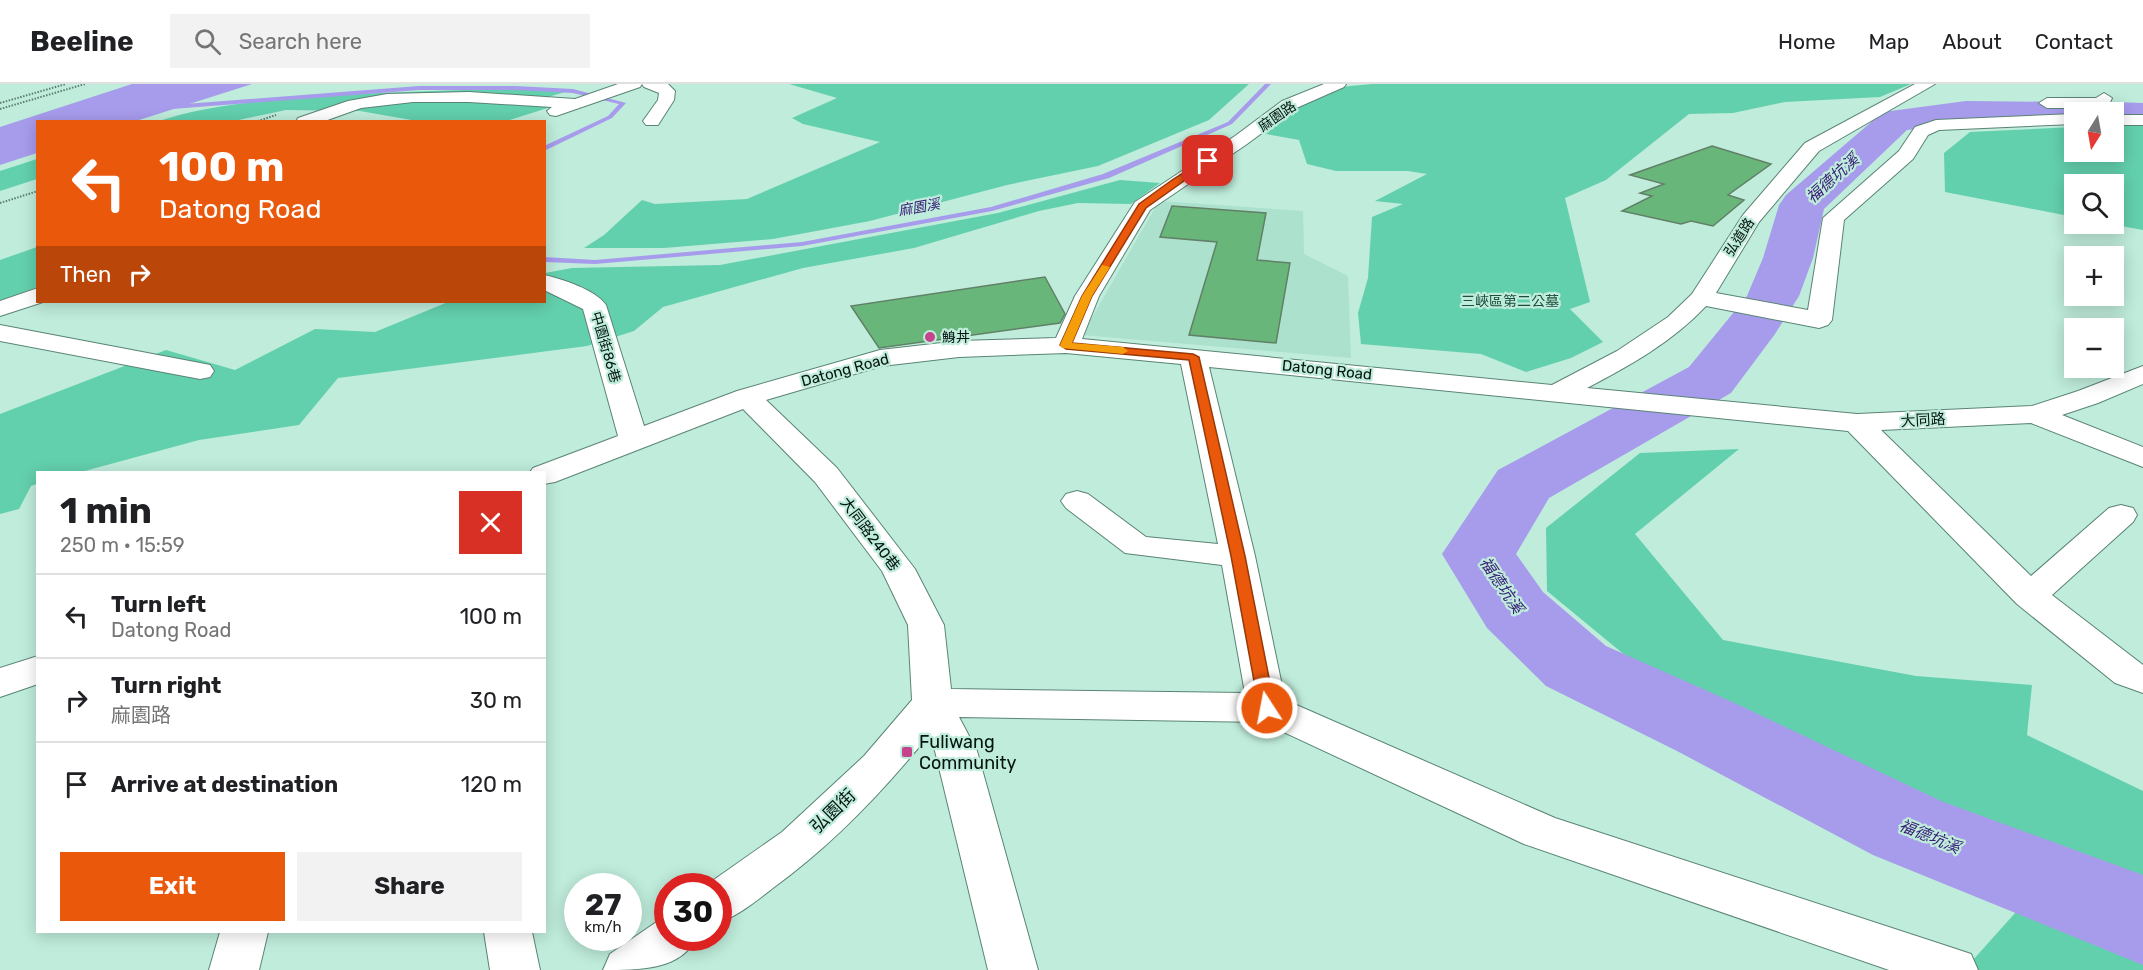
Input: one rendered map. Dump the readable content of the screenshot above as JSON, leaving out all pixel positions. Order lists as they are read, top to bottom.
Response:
{
  "streets": {
    "street": [
      "麻園路",
      "弘道路",
      "中園街86巷",
      "Datong Road",
      "大同路",
      "大同路240巷",
      "弘園街"
    ]
  },
  "crossings": [
    ["麻園路", "Datong Road"],
    ["弘道路", "Datong Road"],
    ["弘道路", "大同路"],
    ["中園街86巷", "Datong Road"],
    ["Datong Road", "大同路"],
    ["Datong Road", "大同路240巷"],
    ["大同路240巷", "弘園街"]
  ],
  "water": ["福德坑溪", "麻園溪"],
  "parks": ["三峽區第二公墓"],
  "places": {
    "other": ["鯓丼"],
    "transit": ["Fuliwang Community"]
  },
  "north": "bottom",
  "page": {
    "header": "Beeline",
    "search": "Search here",
    "nav": [
      "Home",
      "Map",
      "About",
      "Contact"
    ],
    "map_buttons": ["+", "−"],
    "turn": ["100 m", "Datong Road"],
    "then": "Then",
    "heading": ["1 min", "250 m · 15:59"],
    "list": [
      {
        "name": "Turn left",
        "note": "Datong Road",
        "value": "100 m"
      },
      {
        "name": "Turn right",
        "note": "麻園路",
        "value": "30 m"
      },
      {
        "name": "Arrive at destination",
        "value": "120 m"
      }
    ],
    "buttons": ["Exit", "Share"],
    "speed": "27 km/h",
    "limit": "30"
  }
}
